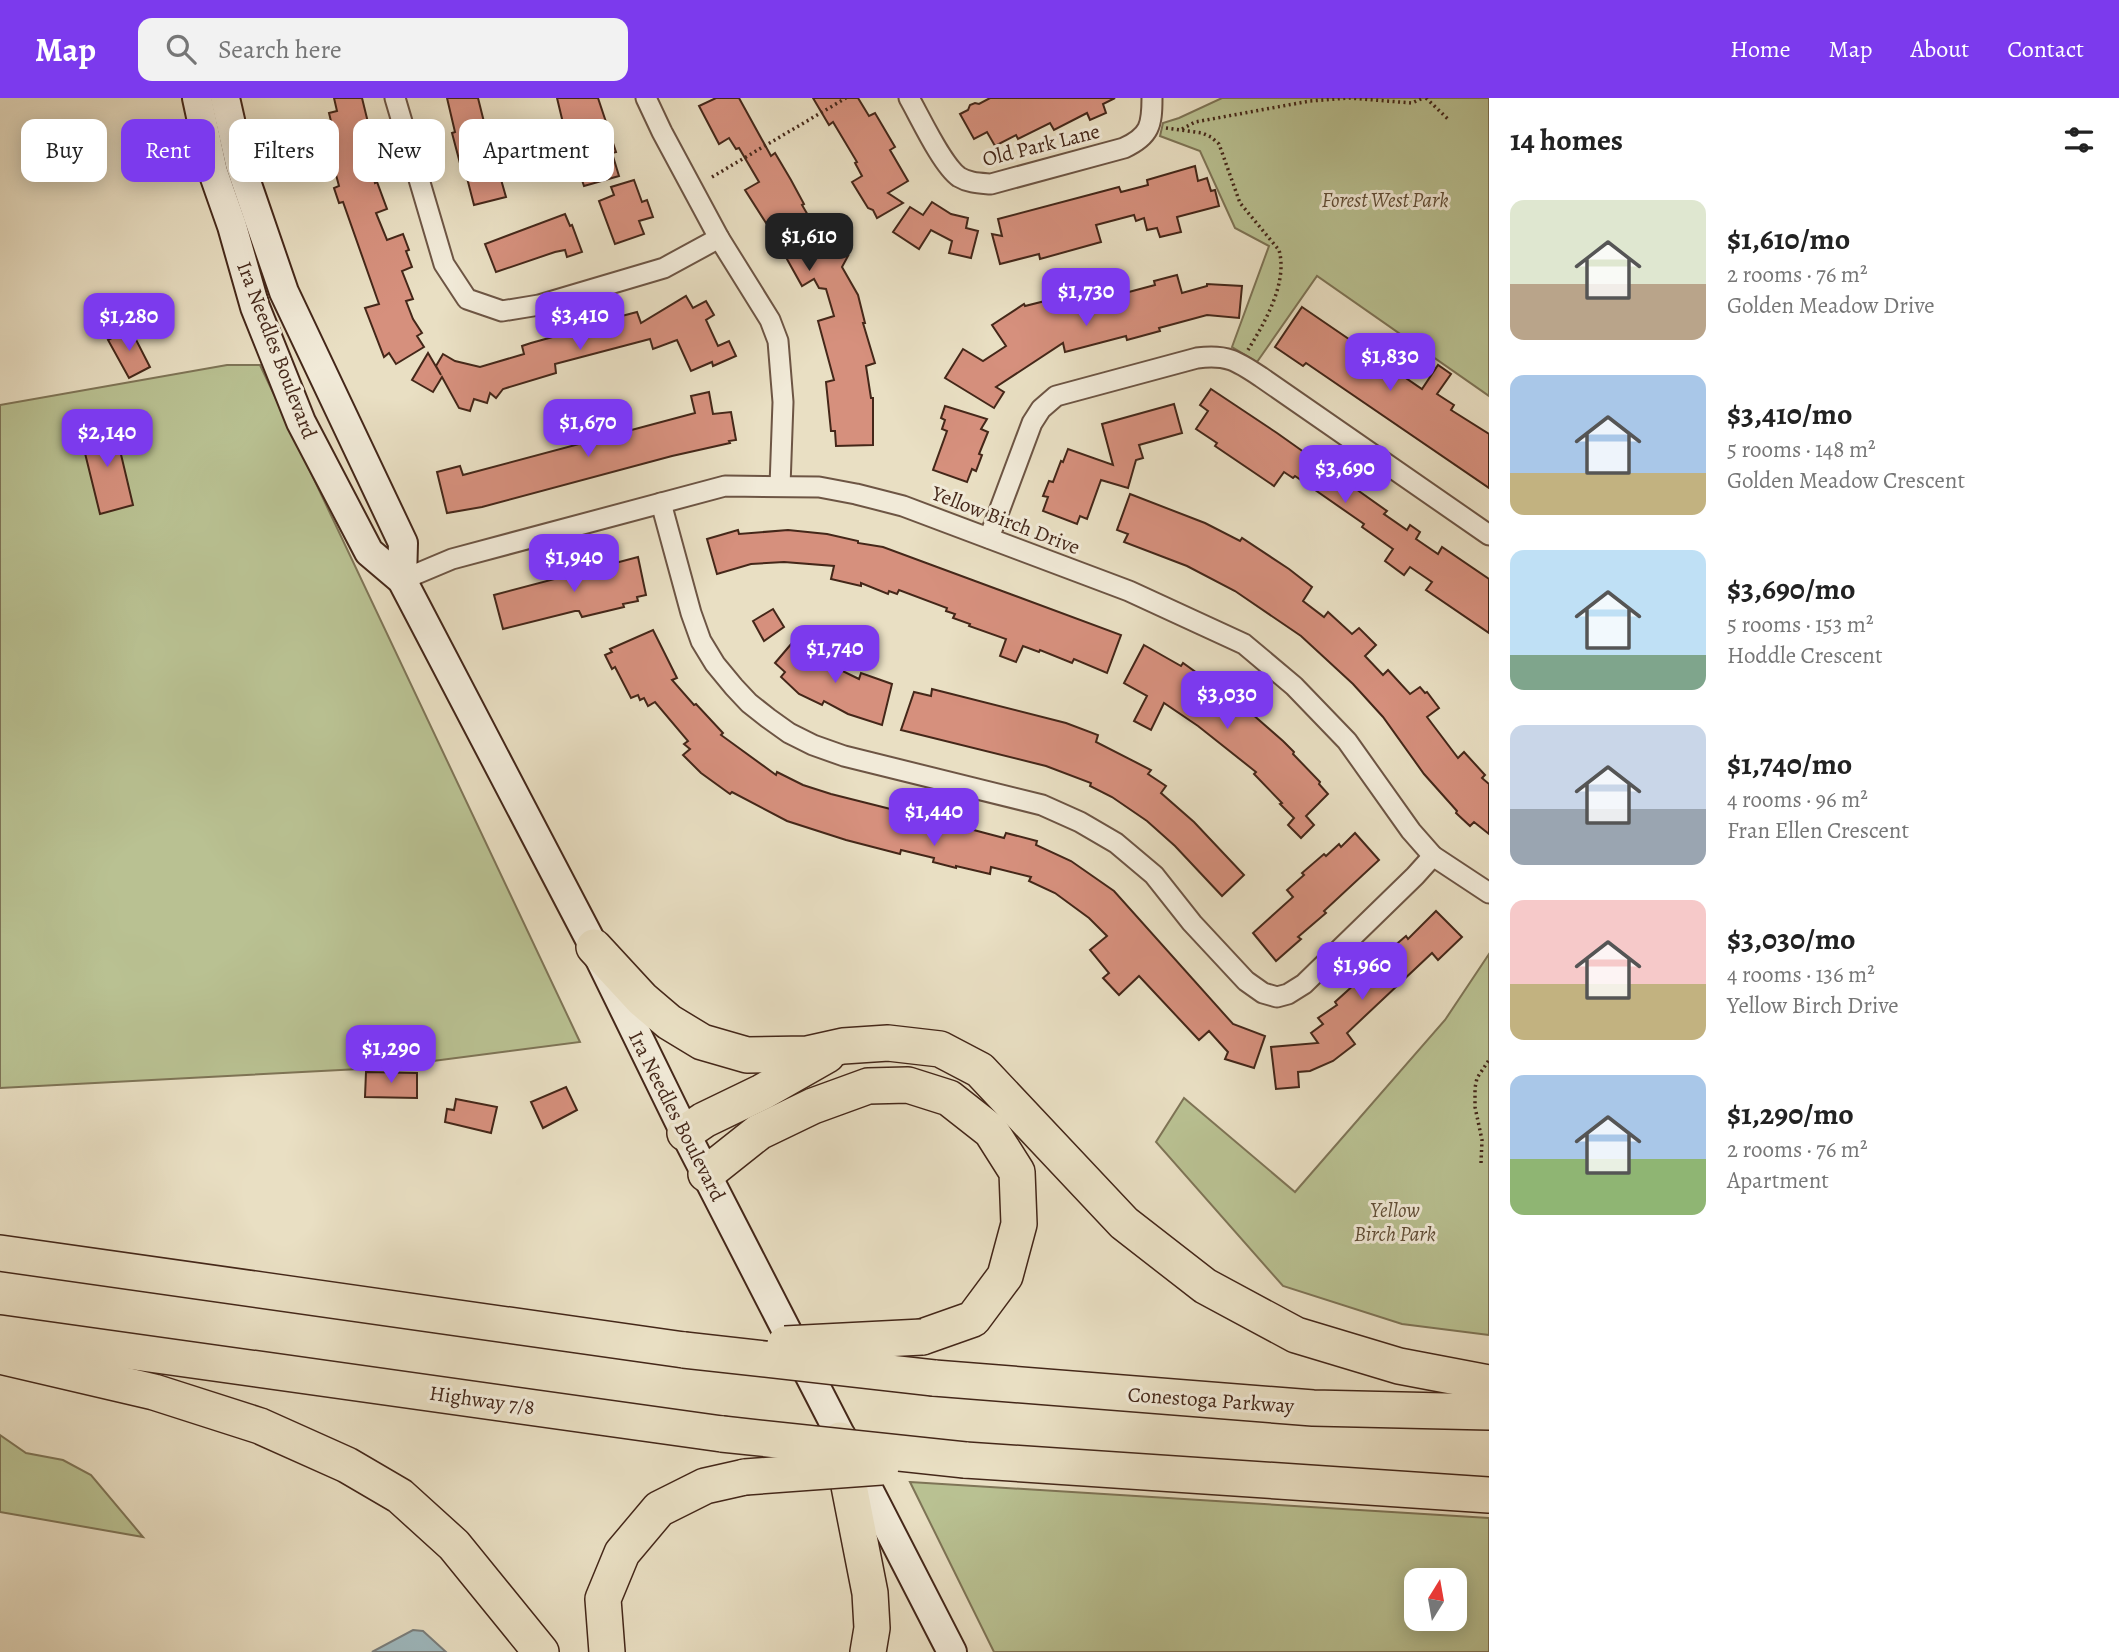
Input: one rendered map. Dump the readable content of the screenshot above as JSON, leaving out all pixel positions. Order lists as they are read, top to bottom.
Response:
{
  "streets": {
    "highway": ["Highway 7/8", "Conestoga Parkway"],
    "main road": ["Ira Needles Boulevard"],
    "street": ["Old Park Lane", "Yellow Birch Drive"]
  },
  "crossings": [
    ["Ira Needles Boulevard", "Yellow Birch Drive"]
  ],
  "parks": ["Forest West Park", "Yellow Birch Park"],
  "north": "top",
  "page": {
    "header": "Map",
    "search": "Search here",
    "nav": [
      "Home",
      "Map",
      "About",
      "Contact"
    ],
    "heading": "14 homes",
    "chip": [
      "Buy",
      "Rent",
      "Filters",
      "New",
      "Apartment"
    ],
    "list": [
      {
        "name": "$1,610/mo",
        "note": "2 rooms · 76 m² · Golden Meadow Drive"
      },
      {
        "name": "$3,410/mo",
        "note": "5 rooms · 148 m² · Golden Meadow Crescent"
      },
      {
        "name": "$3,690/mo",
        "note": "5 rooms · 153 m² · Hoddle Crescent"
      },
      {
        "name": "$1,740/mo",
        "note": "4 rooms · 96 m² · Fran Ellen Crescent"
      },
      {
        "name": "$3,030/mo",
        "note": "4 rooms · 136 m² · Yellow Birch Drive"
      },
      {
        "name": "$1,290/mo",
        "note": "2 rooms · 76 m² · Apartment"
      }
    ],
    "price": [
      "$1,610",
      "$1,730",
      "$3,410",
      "$1,280",
      "$1,830",
      "$1,670",
      "$2,140",
      "$3,690",
      "$1,940",
      "$1,740",
      "$3,030",
      "$1,440",
      "$1,960",
      "$1,290"
    ]
  }
}
